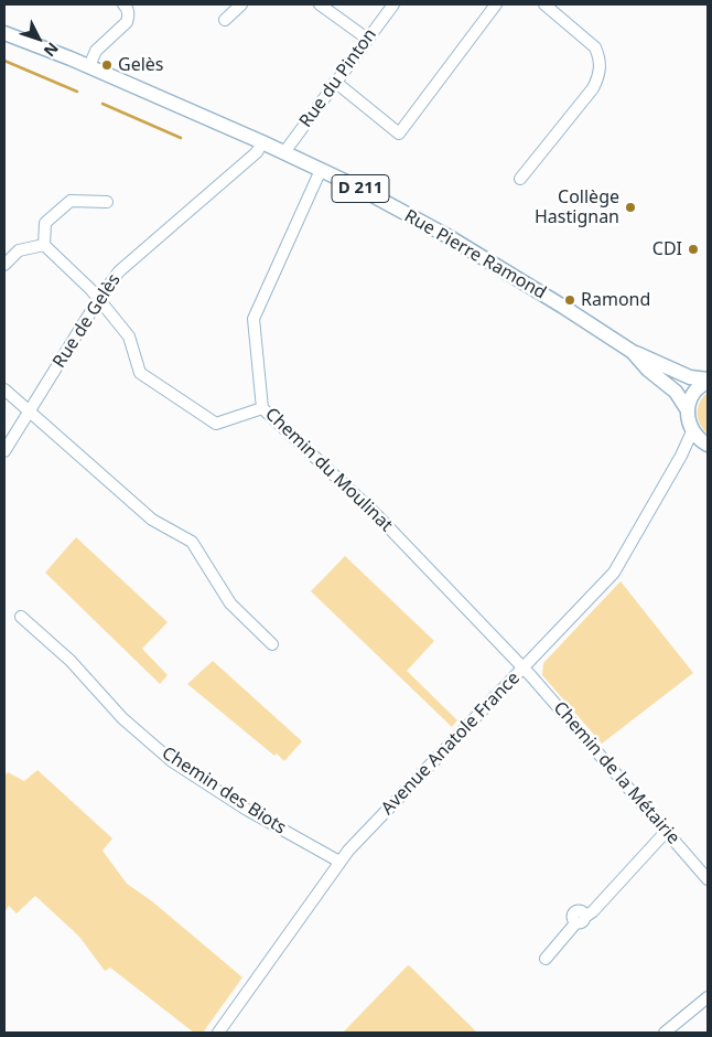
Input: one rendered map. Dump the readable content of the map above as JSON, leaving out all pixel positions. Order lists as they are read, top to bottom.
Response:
{
  "streets": {
    "main road": ["D 211", "Rue Pierre Ramond"],
    "street": [
      "Rue du Pinton",
      "Rue de Gelès",
      "Chemin du Moulinat",
      "Avenue Anatole France",
      "Chemin de la Métairie",
      "Chemin des Biots"
    ]
  },
  "crossings": [
    ["Rue du Pinton", "Rue Pierre Ramond"],
    ["Rue Pierre Ramond", "Rue de Gelès"],
    ["Rue Pierre Ramond", "Chemin du Moulinat"],
    ["Chemin du Moulinat", "Avenue Anatole France"],
    ["Chemin du Moulinat", "Chemin de la Métairie"],
    ["Avenue Anatole France", "Chemin de la Métairie"],
    ["Avenue Anatole France", "Chemin des Biots"]
  ],
  "places": [
    "Gelès",
    "Collège Hastignan",
    "CDI",
    "Ramond"
  ],
  "north": "bottom right"
}
